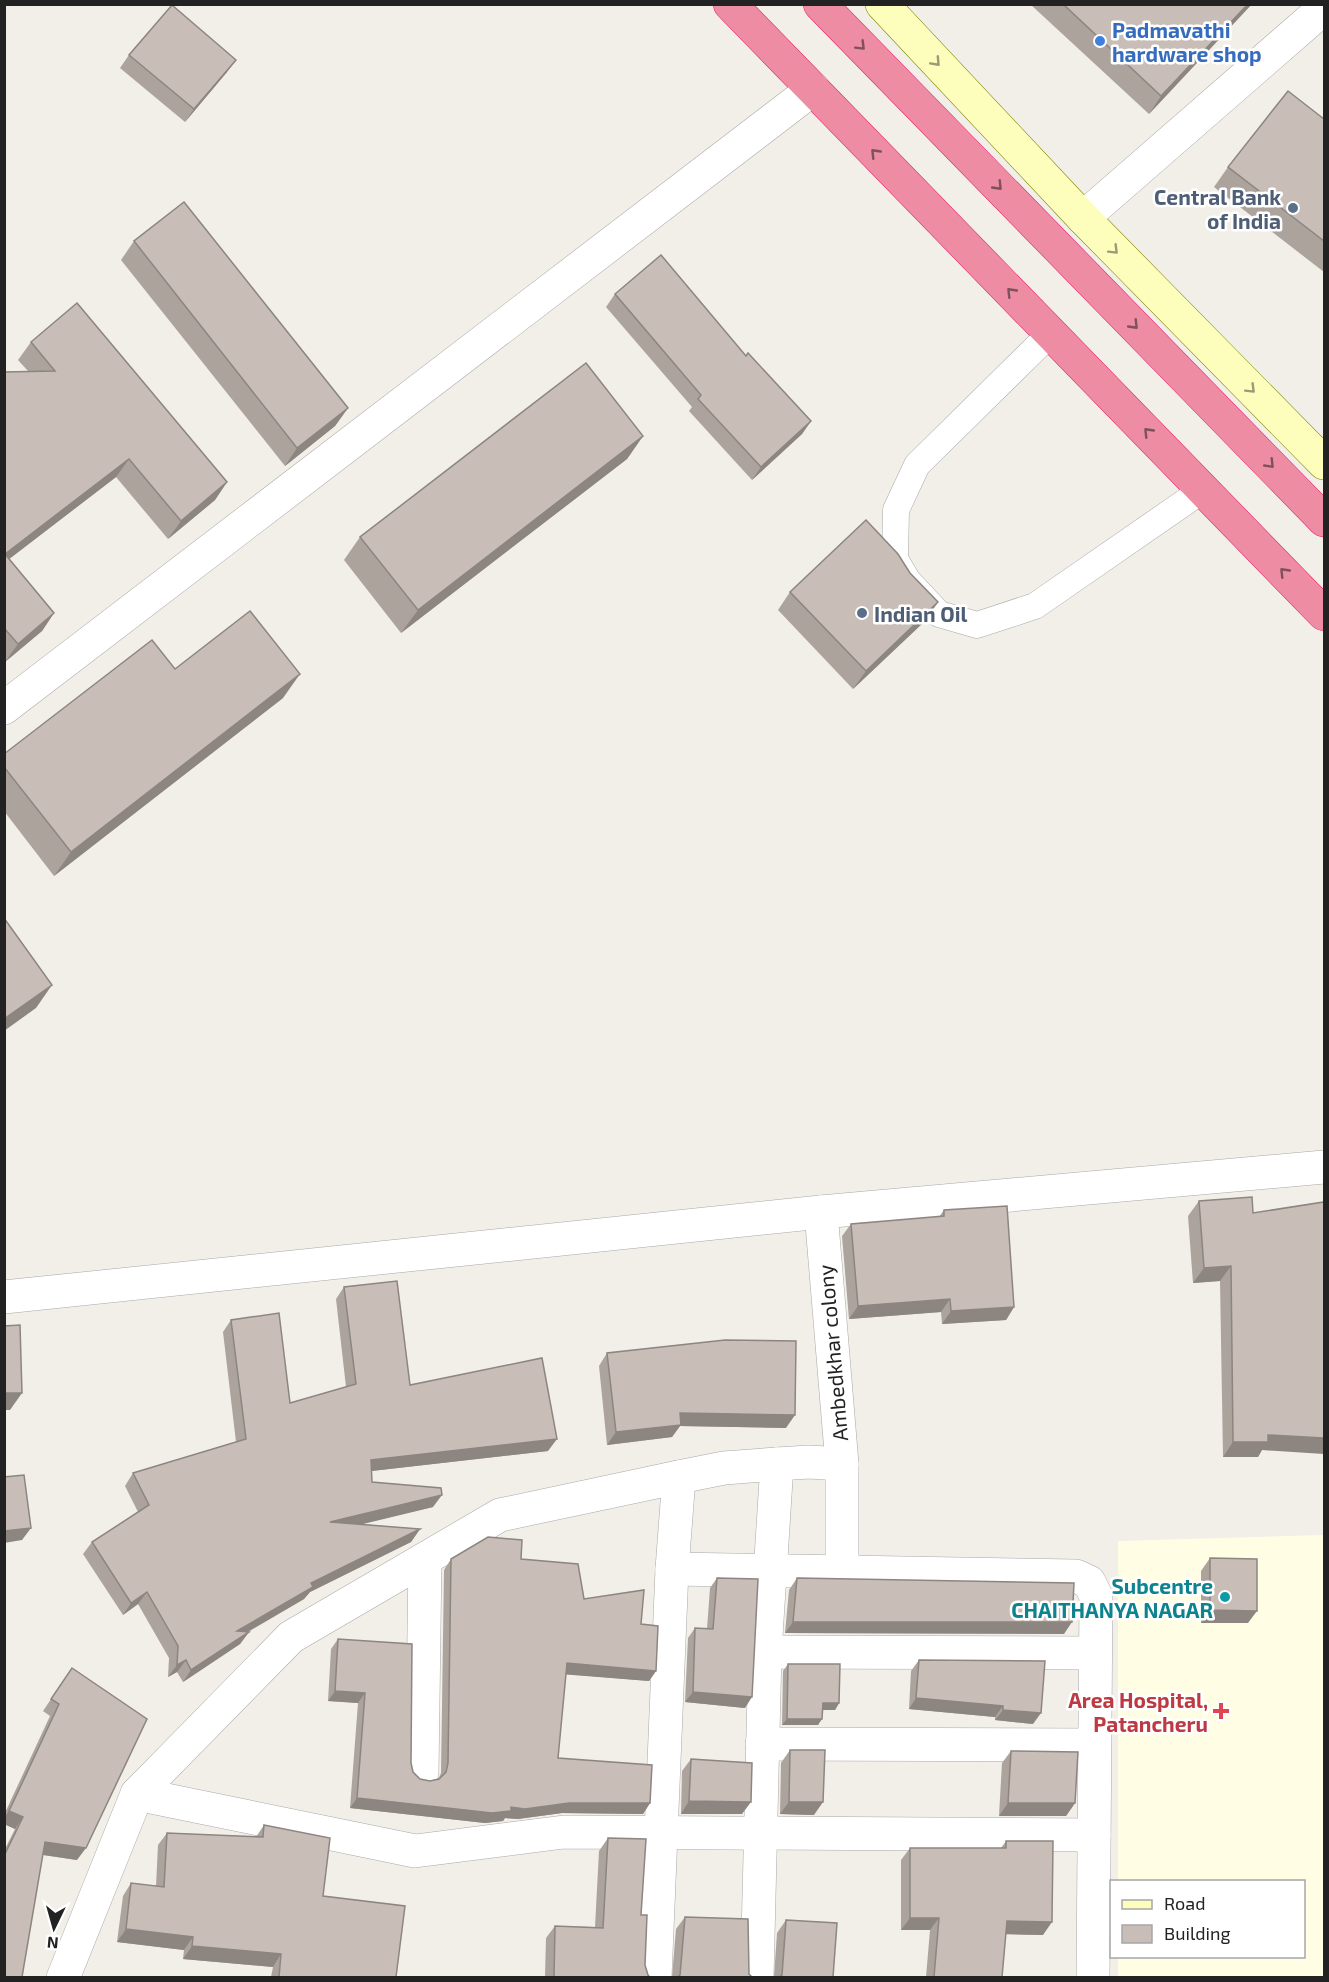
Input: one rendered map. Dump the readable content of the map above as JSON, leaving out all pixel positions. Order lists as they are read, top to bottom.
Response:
{
  "streets": {
    "street": ["Ambedkhar colony"]
  },
  "places": {
    "other": [
      "Padmavathi hardware shop",
      "Central Bank of India",
      "Indian Oil",
      "Subcentre CHAITHANYA NAGAR"
    ],
    "health": ["Area Hospital, Patancheru"]
  },
  "legend": ["Road", "Building"],
  "north": "bottom"
}
